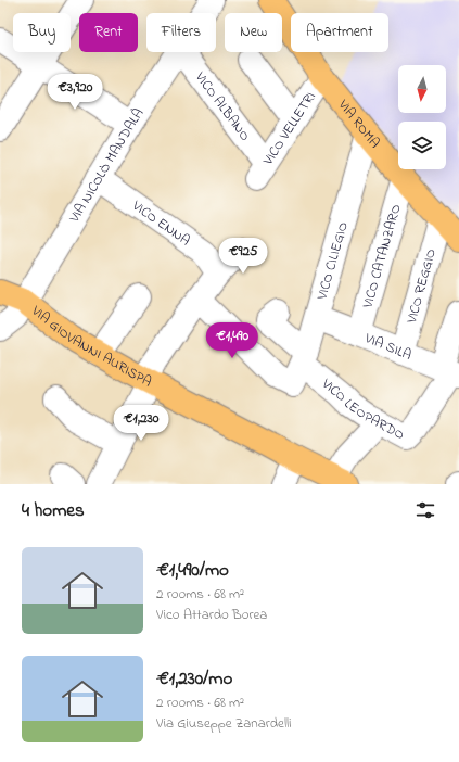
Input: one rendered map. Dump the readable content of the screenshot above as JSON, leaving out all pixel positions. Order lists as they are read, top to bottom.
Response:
{
  "streets": {
    "main road": ["VIA ROMA", "VIA GIOVANNI AURISPA"],
    "street": [
      "VICO ALBANO",
      "VICO VELLETRI",
      "VIA NICOLÒ MANDALÀ",
      "VICO ENNA",
      "VICO CATANZARO",
      "VICO CILIEGIO",
      "VICO REGGIO",
      "VIA SILA",
      "VICO LEOPARDO"
    ]
  },
  "crossings": [
    ["VICO ALBANO", "VICO VELLETRI"],
    ["VIA ROMA", "VICO VELLETRI"],
    ["VIA ROMA", "VICO CATANZARO"],
    ["VIA ROMA", "VICO CILIEGIO"],
    ["VIA ROMA", "VICO REGGIO"],
    ["VIA NICOLÒ MANDALÀ", "VICO ENNA"],
    ["VIA NICOLÒ MANDALÀ", "VIA GIOVANNI AURISPA"],
    ["VICO CATANZARO", "VIA SILA"],
    ["VICO CILIEGIO", "VIA SILA"],
    ["VICO CILIEGIO", "VICO LEOPARDO"],
    ["VICO REGGIO", "VIA SILA"],
    ["VIA SILA", "VICO LEOPARDO"]
  ],
  "north": "bottom",
  "page": {
    "chip": [
      "Buy",
      "Rent",
      "Filters",
      "New",
      "Apartment"
    ],
    "price": [
      "€3,920",
      "€925",
      "€1,490",
      "€1,230"
    ],
    "heading": "4 homes",
    "list": [
      {
        "name": "€1,490/mo",
        "note": "2 rooms · 68 m² · Vico Attardo Borea"
      },
      {
        "name": "€1,230/mo",
        "note": "2 rooms · 68 m² · Via Giuseppe Zanardelli"
      }
    ]
  }
}
